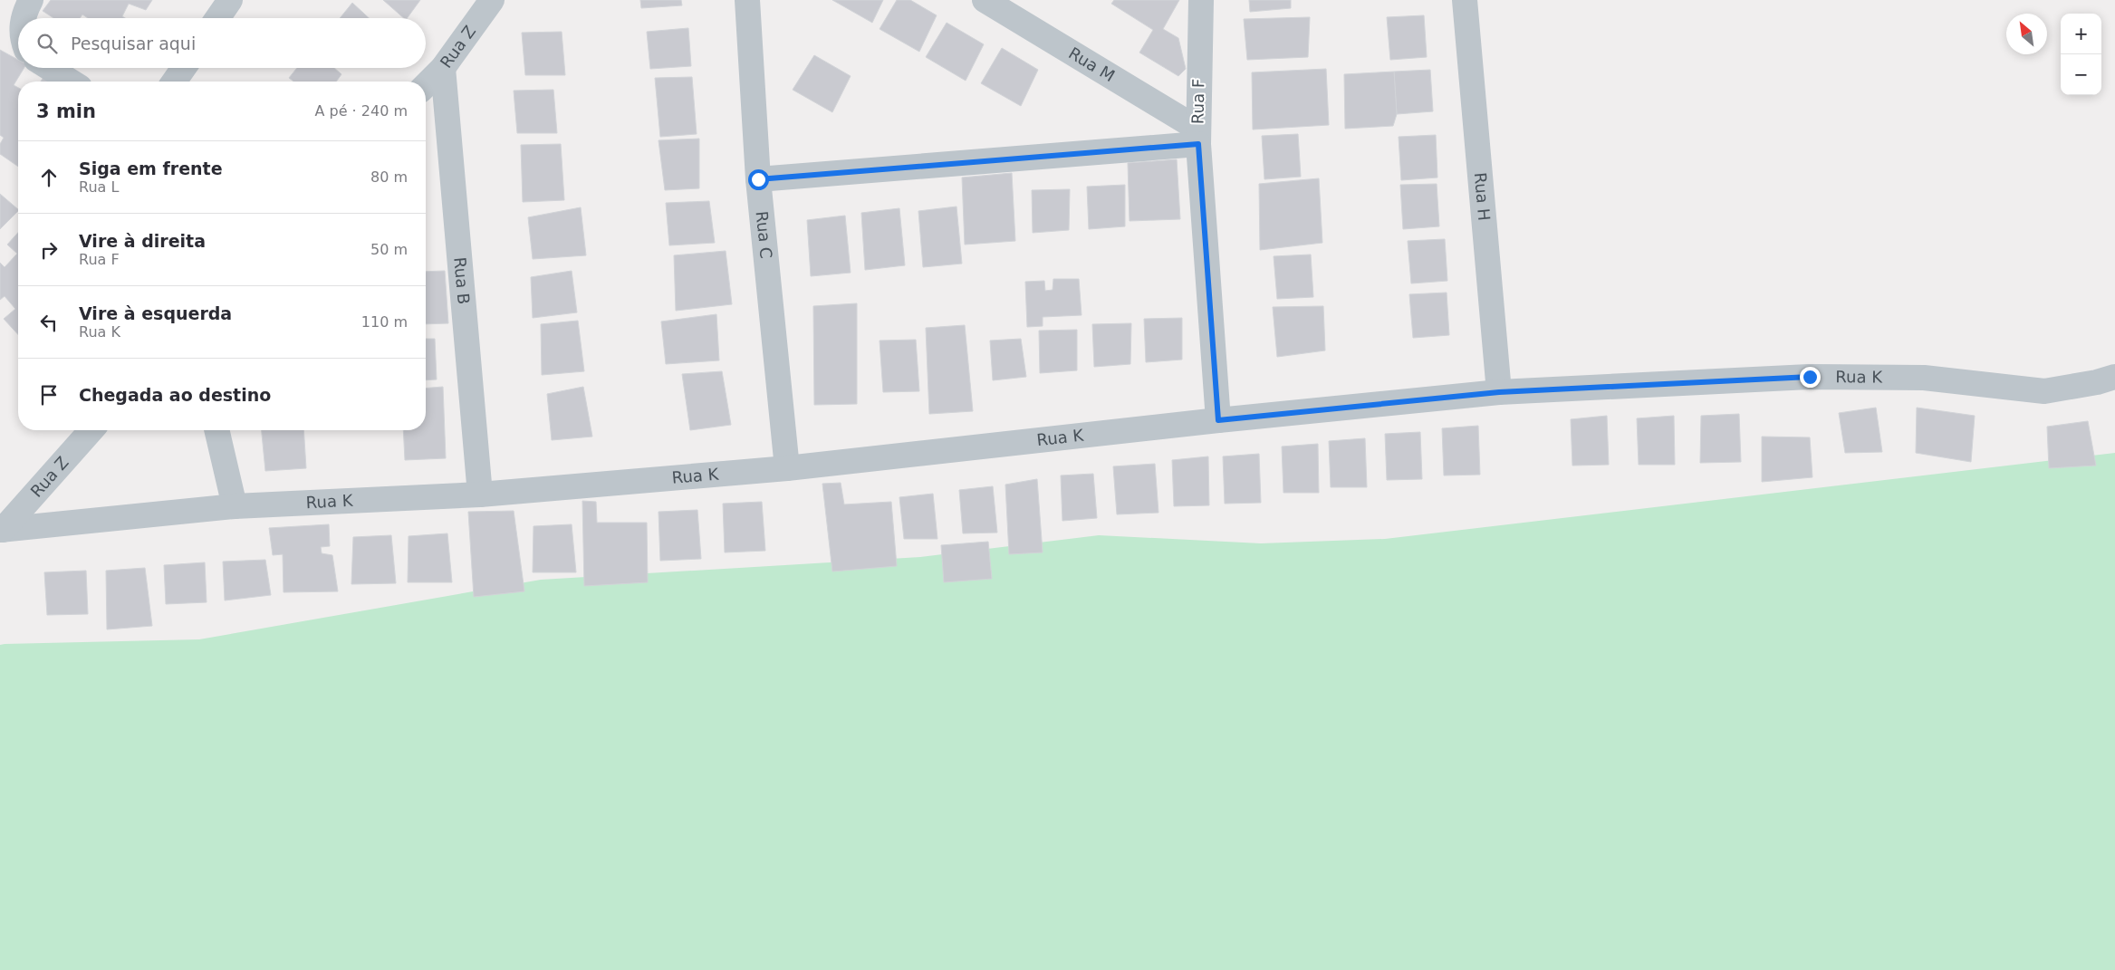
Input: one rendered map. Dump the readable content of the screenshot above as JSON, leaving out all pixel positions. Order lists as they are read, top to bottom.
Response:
{
  "streets": {
    "street": [
      "Rua Z",
      "Rua M",
      "Rua F",
      "Rua H",
      "Rua C",
      "Rua B",
      "Rua K"
    ]
  },
  "crossings": [
    ["Rua Z", "Rua B"],
    ["Rua Z", "Rua K"],
    ["Rua M", "Rua F"],
    ["Rua F", "Rua K"],
    ["Rua H", "Rua K"],
    ["Rua C", "Rua K"],
    ["Rua B", "Rua K"]
  ],
  "north": "top left",
  "page": {
    "map_buttons": ["+", "−"],
    "search": "Pesquisar aqui",
    "heading": ["3 min", "A pé · 240 m"],
    "list": [
      ["Siga em frente", "Rua L", "80 m"],
      ["Vire à direita", "Rua F", "50 m"],
      ["Vire à esquerda", "Rua K", "110 m"],
      "Chegada ao destino"
    ]
  }
}
